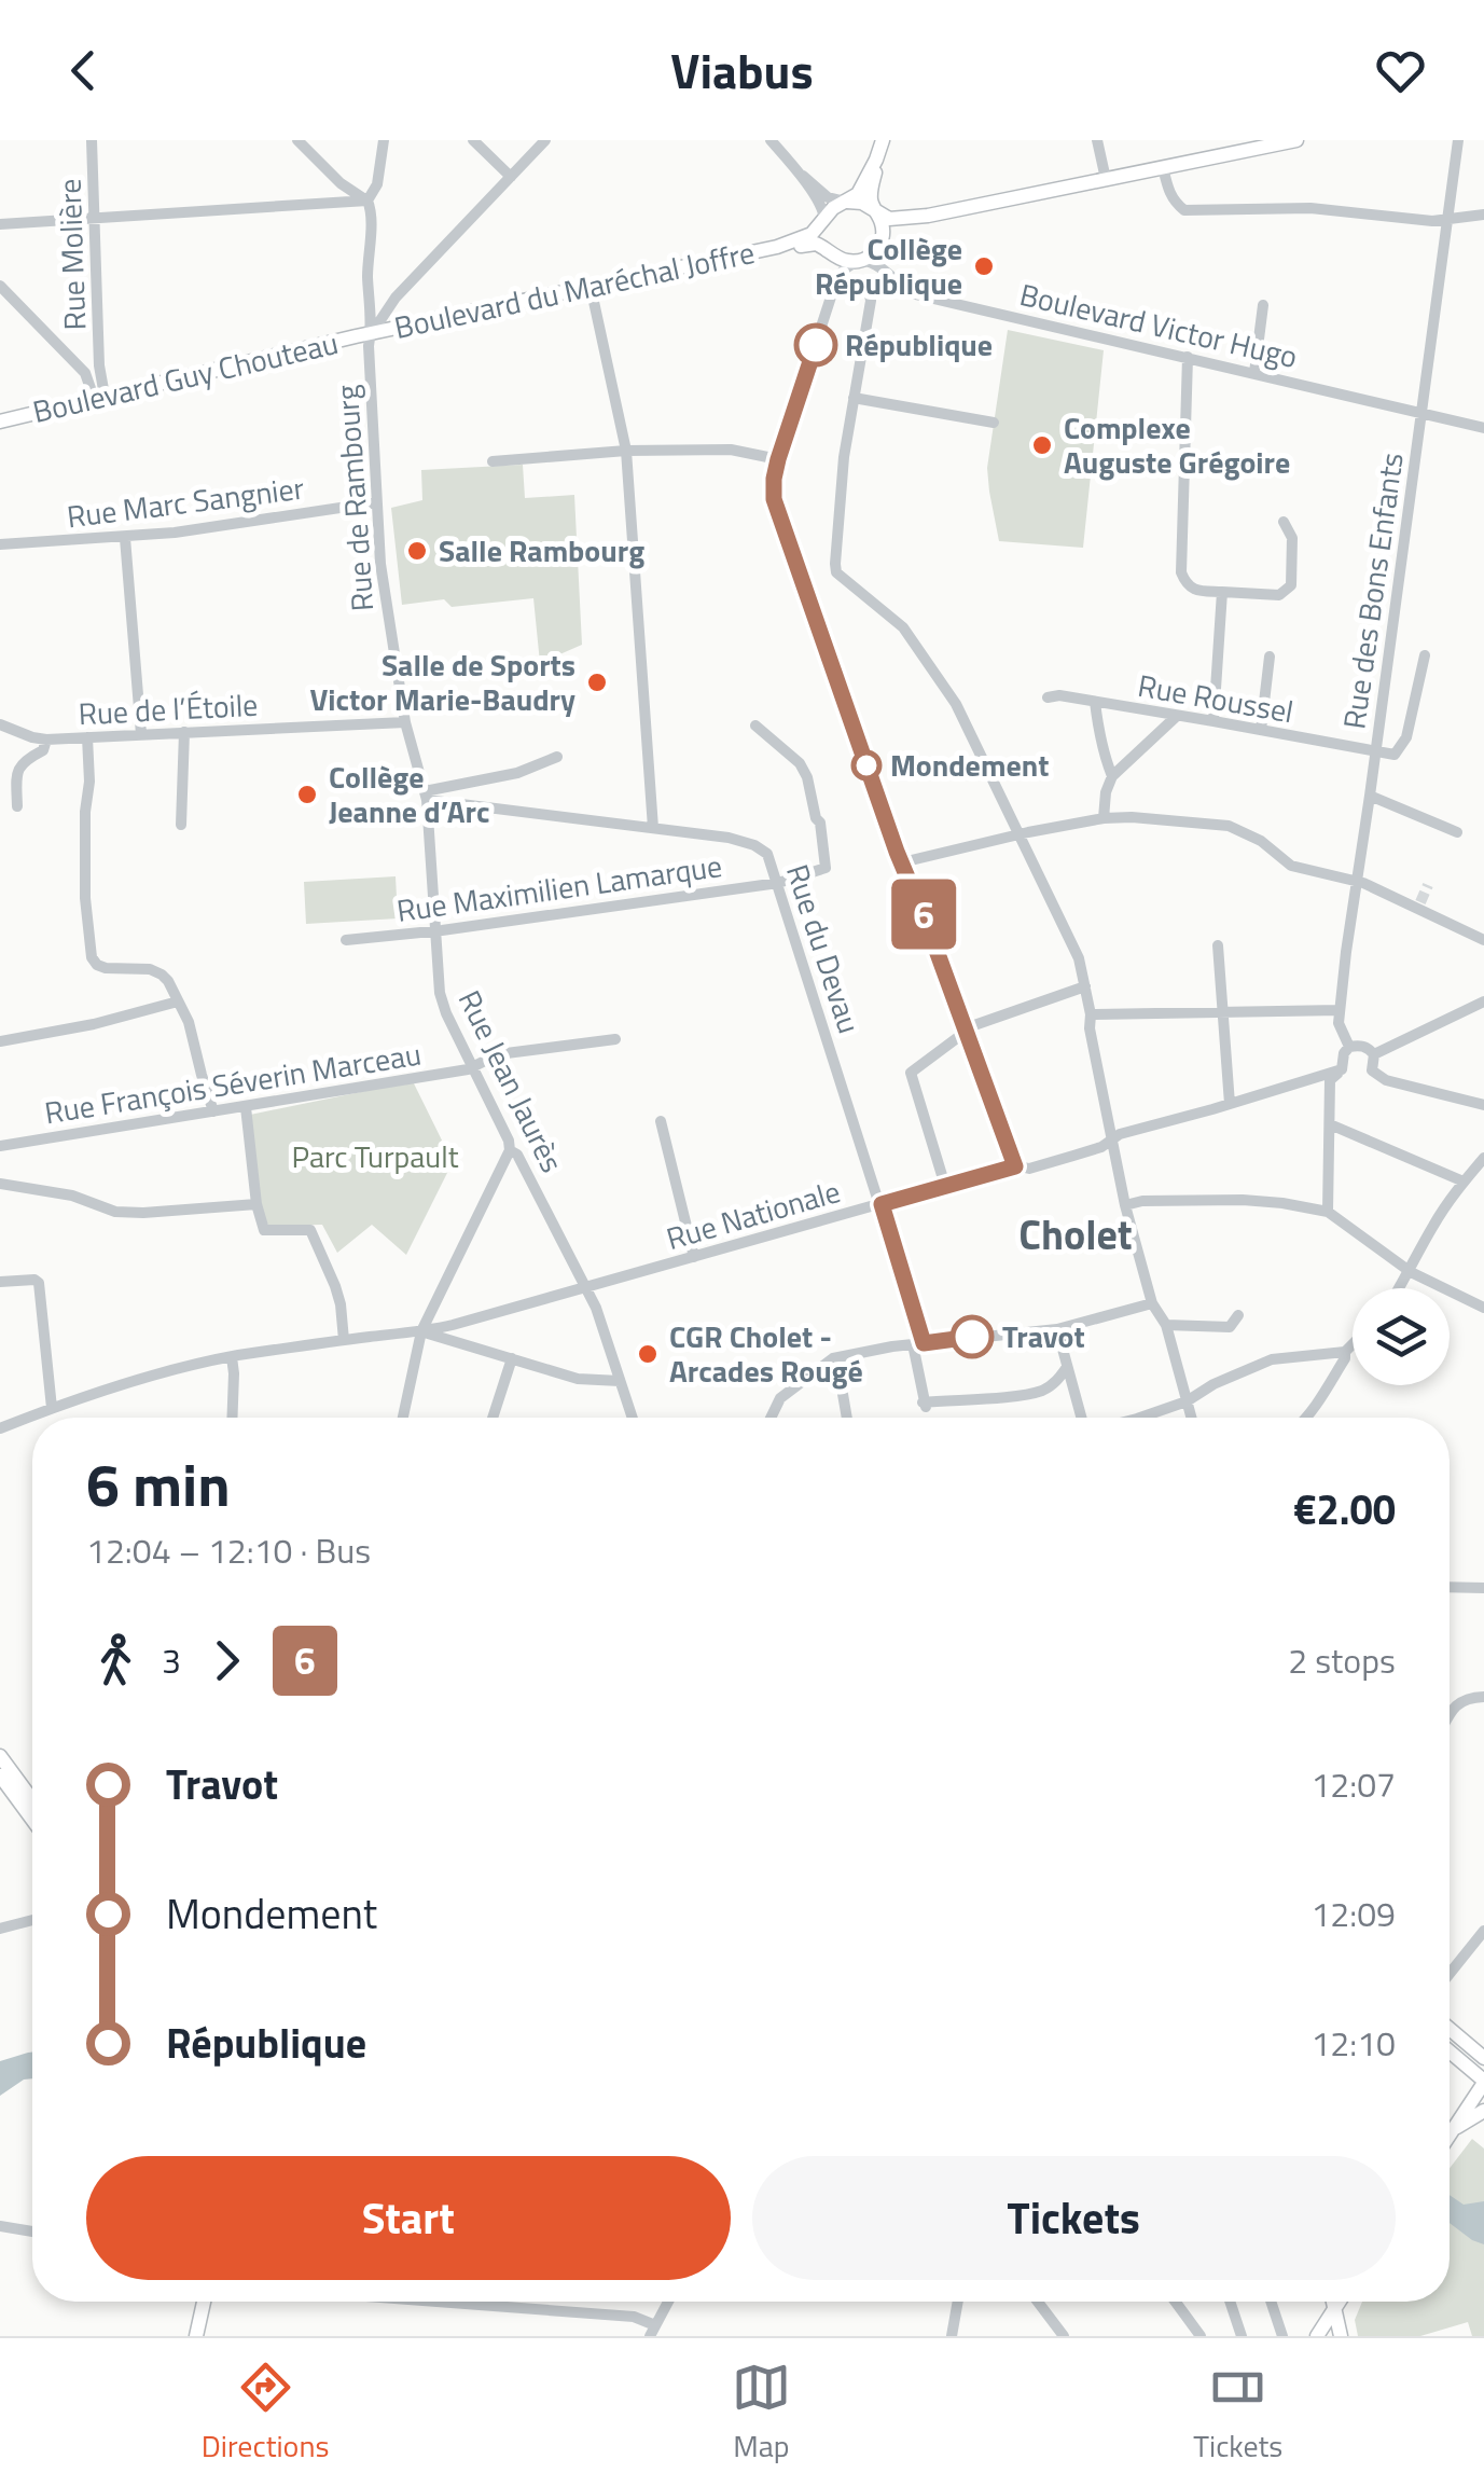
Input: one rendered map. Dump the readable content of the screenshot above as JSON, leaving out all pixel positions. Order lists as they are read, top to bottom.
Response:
{
  "streets": {
    "main road": ["Boulevard du Maréchal Joffre", "Boulevard Guy Chouteau"],
    "street": [
      "Rue Molière",
      "Boulevard Victor Hugo",
      "Rue de Rambourg",
      "Rue Marc Sangnier",
      "Rue des Bons Enfants",
      "Rue Roussel",
      "Rue de l’Étoile",
      "Rue Maximilien Lamarque",
      "Rue du Devau",
      "Rue Jean Jaurès",
      "Rue François Séverin Marceau",
      "Rue Nationale"
    ]
  },
  "crossings": [
    ["Rue Molière", "Boulevard Guy Chouteau"],
    ["Boulevard du Maréchal Joffre", "Boulevard Victor Hugo"],
    ["Boulevard du Maréchal Joffre", "Boulevard Guy Chouteau"],
    ["Boulevard du Maréchal Joffre", "Rue de Rambourg"],
    ["Boulevard Victor Hugo", "Rue des Bons Enfants"],
    ["Boulevard Guy Chouteau", "Rue de Rambourg"],
    ["Rue de Rambourg", "Rue Marc Sangnier"],
    ["Rue de Rambourg", "Rue de l’Étoile"],
    ["Rue de Rambourg", "Rue Jean Jaurès"],
    ["Rue des Bons Enfants", "Rue Roussel"],
    ["Rue de l’Étoile", "Rue Jean Jaurès"],
    ["Rue Maximilien Lamarque", "Rue du Devau"],
    ["Rue Maximilien Lamarque", "Rue Jean Jaurès"],
    ["Rue du Devau", "Rue Jean Jaurès"],
    ["Rue du Devau", "Rue Nationale"],
    ["Rue Jean Jaurès", "Rue François Séverin Marceau"],
    ["Rue Jean Jaurès", "Rue Nationale"]
  ],
  "districts": ["Cholet"],
  "parks": ["Parc Turpault"],
  "places": [
    "Collège République",
    "République",
    "Complexe Auguste Grégoire",
    "Salle Rambourg",
    "Salle de Sports Victor Marie-Baudry",
    "Mondement",
    "Collège Jeanne d’Arc",
    "Travot",
    "CGR Cholet - Arcades Rougé"
  ],
  "lines": ["bus line 6"],
  "page": {
    "header": "Viabus",
    "on_map": "6",
    "heading": ["6 min", "12:04 – 12:10 · Bus", "€2.00"],
    "legs": ["3", "6", "2 stops"],
    "list": [
      {
        "name": "Travot",
        "value": "12:07"
      },
      {
        "name": "Mondement",
        "value": "12:09"
      },
      {
        "name": "République",
        "value": "12:10"
      }
    ],
    "buttons": ["Start", "Tickets"],
    "tabs": ["Directions", "Map", "Tickets"]
  }
}
